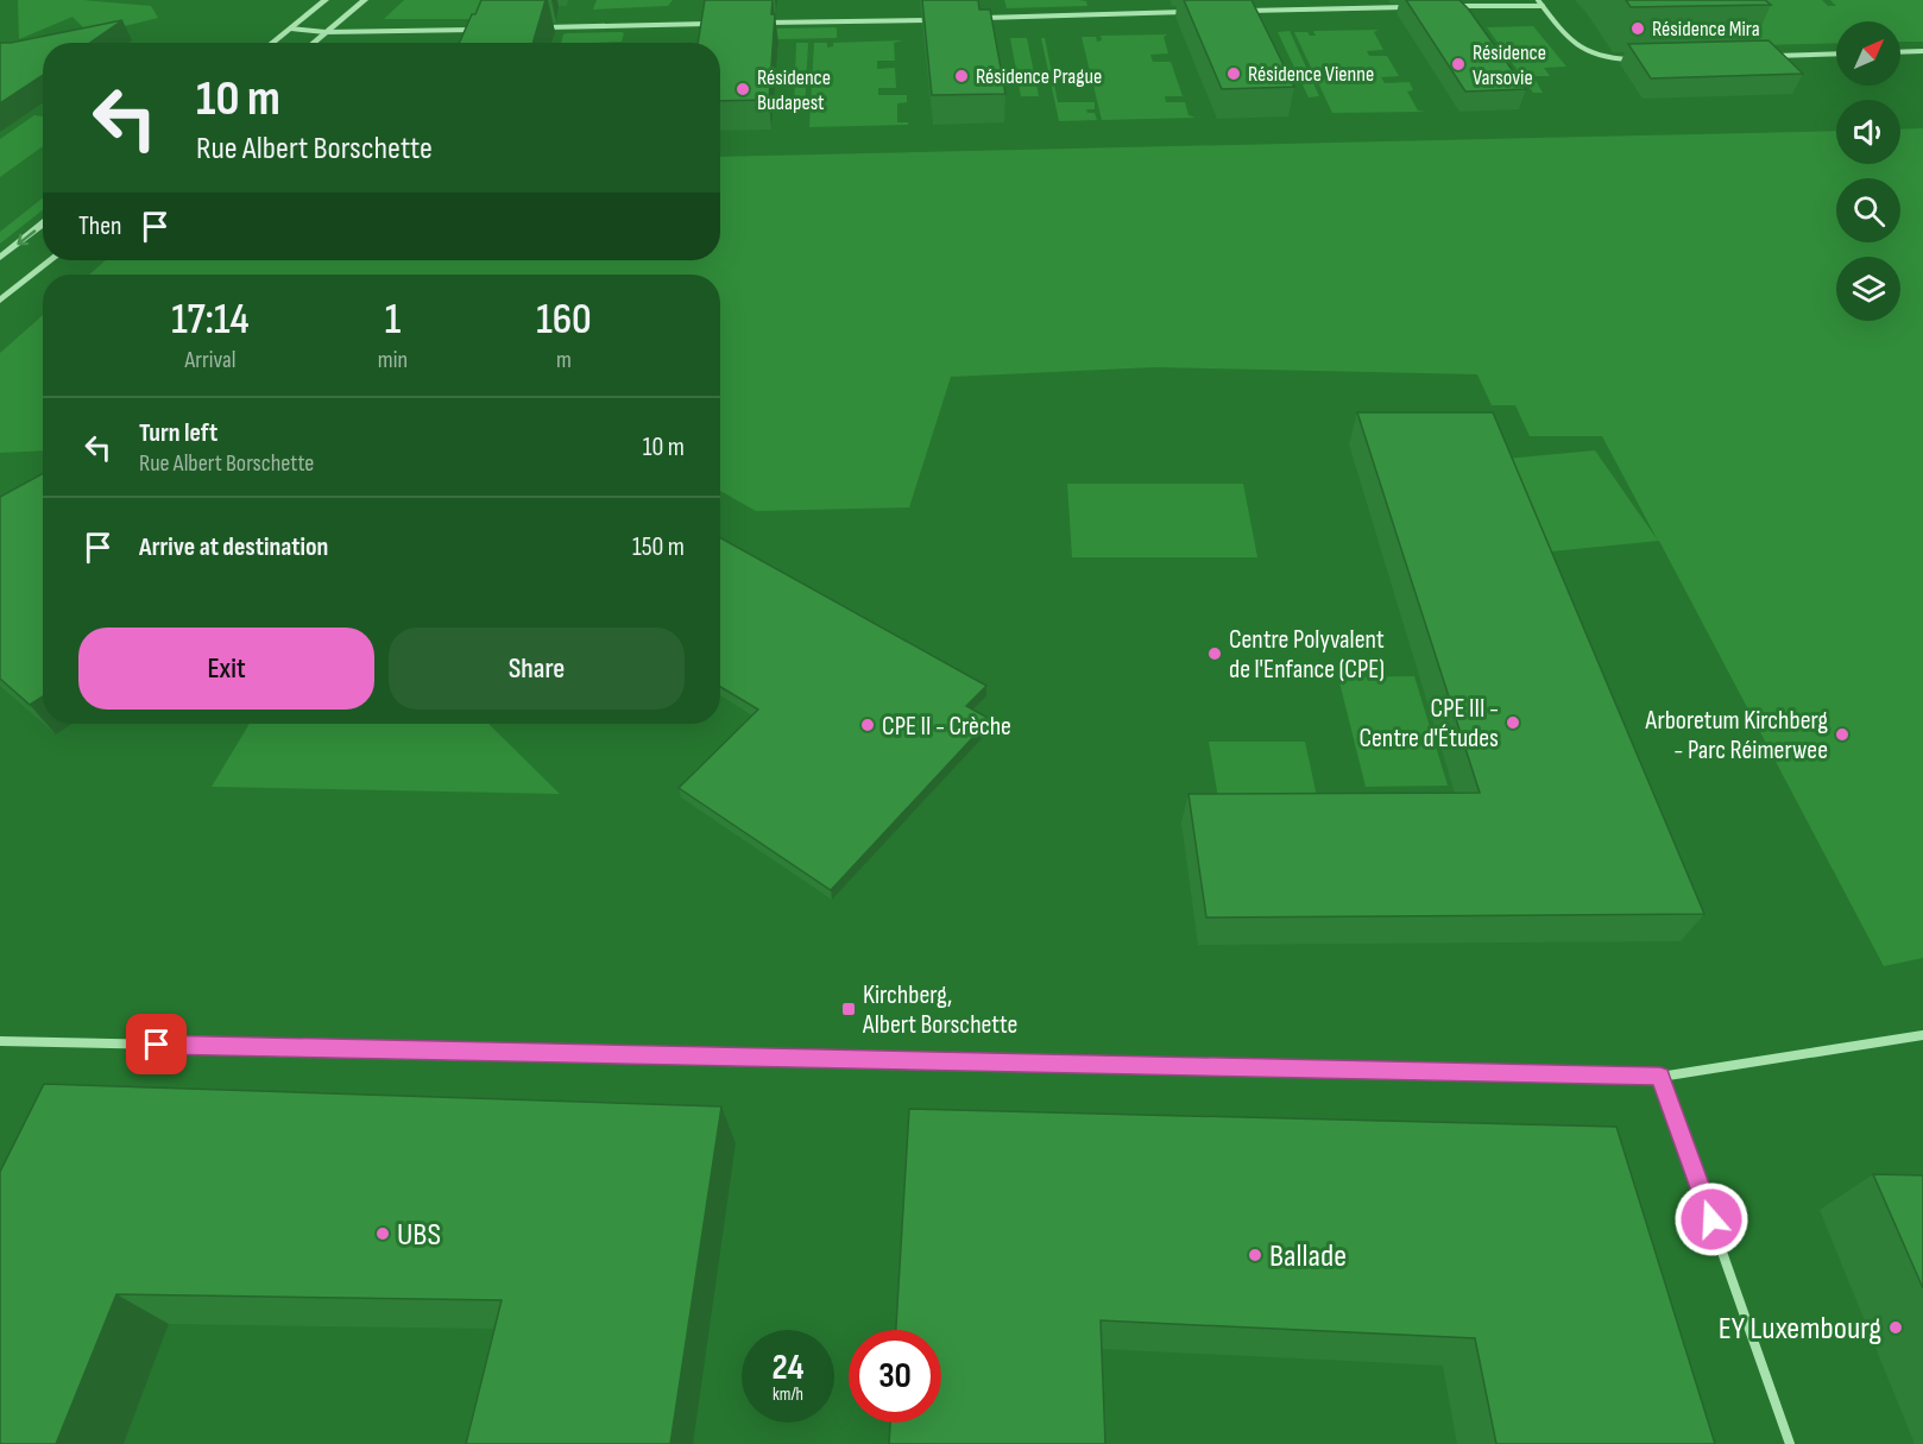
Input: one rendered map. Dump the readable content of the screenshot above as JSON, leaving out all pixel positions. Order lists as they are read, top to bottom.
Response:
{
  "places": {
    "other": [
      "Résidence Mira",
      "Résidence Varsovie",
      "Résidence Vienne",
      "Résidence Prague",
      "Résidence Budapest",
      "Centre Polyvalent de l'Enfance (CPE)",
      "CPE III - Centre d'Études",
      "CPE II - Crèche",
      "Arboretum Kirchberg - Parc Réimerwee",
      "UBS",
      "Ballade",
      "EY Luxembourg"
    ],
    "transit": ["Kirchberg, Albert Borschette"]
  },
  "north": "top right",
  "page": {
    "turn": ["10 m", "Rue Albert Borschette"],
    "then": "Then",
    "eta": [
      "17:14",
      "Arrival",
      "1",
      "min",
      "160",
      "m"
    ],
    "list": [
      {
        "name": "Turn left",
        "note": "Rue Albert Borschette",
        "value": "10 m"
      },
      {
        "name": "Arrive at destination",
        "value": "150 m"
      }
    ],
    "buttons": ["Exit", "Share"],
    "speed": "24 km/h",
    "limit": "30"
  }
}
